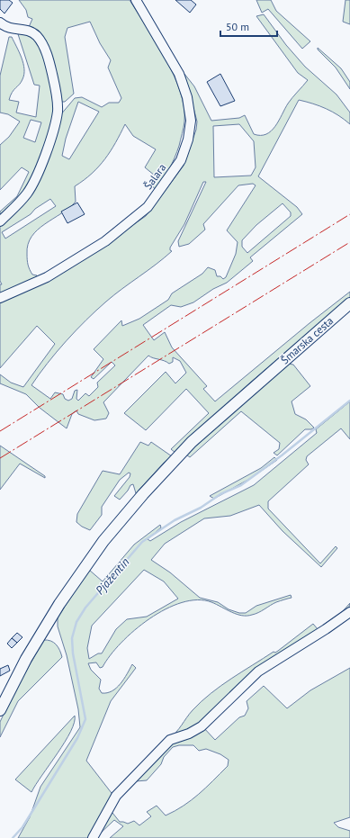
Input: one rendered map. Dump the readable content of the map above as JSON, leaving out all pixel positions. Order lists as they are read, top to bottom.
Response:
{
  "streets": {
    "main road": ["Šmarska cesta"],
    "street": ["Šalara"]
  },
  "water": ["Pjažentin"],
  "scale_bar": "50 m"
}
